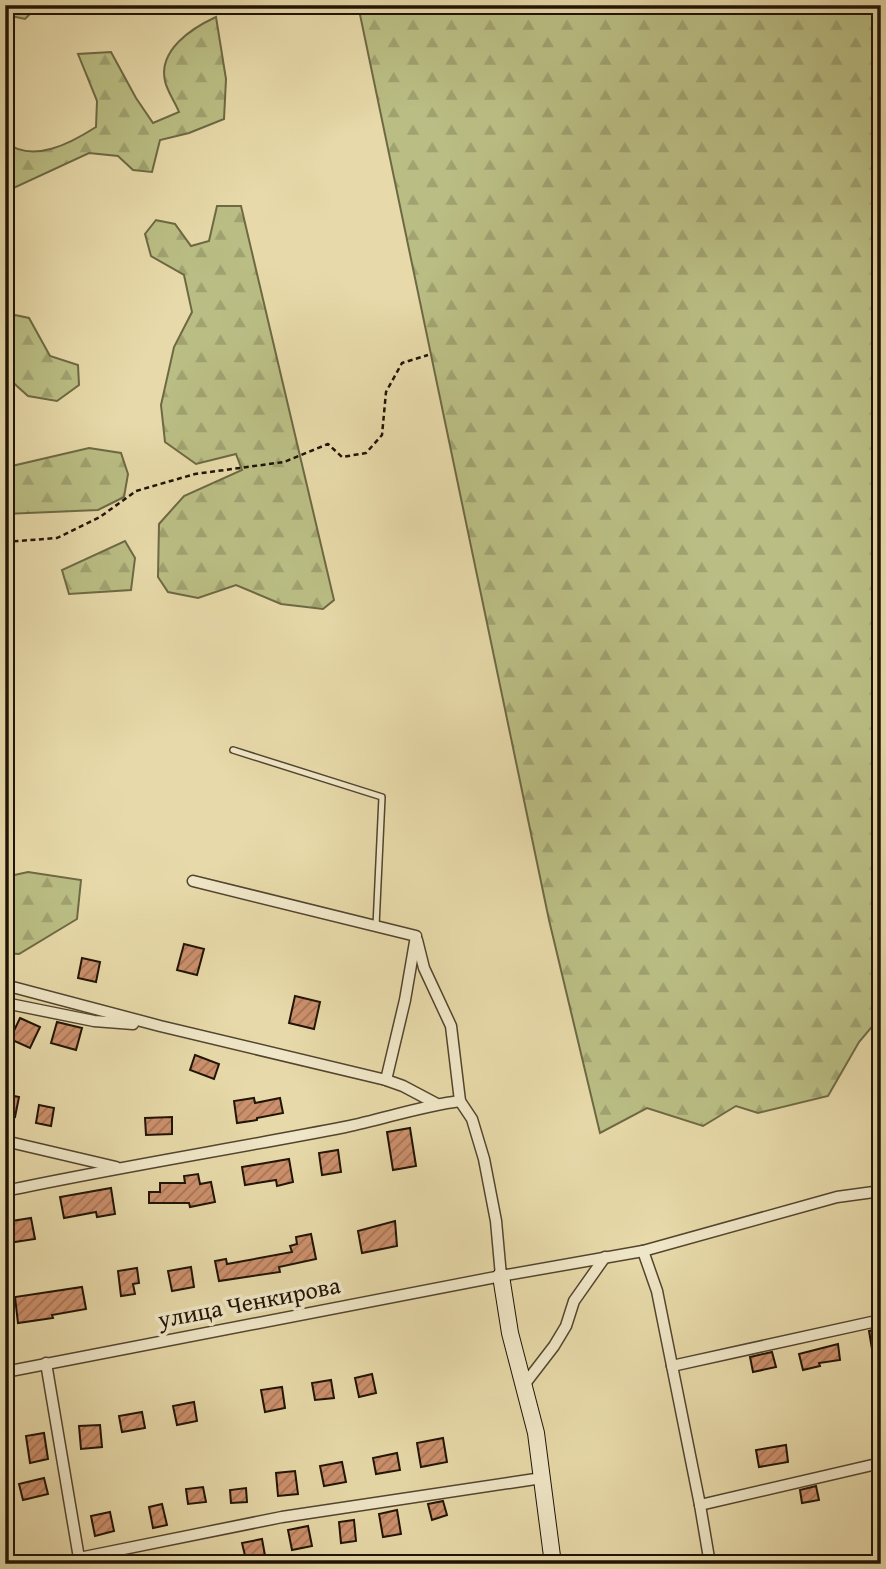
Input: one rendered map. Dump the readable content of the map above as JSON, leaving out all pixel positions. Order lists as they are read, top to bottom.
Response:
{
  "streets": {
    "street": ["улица Ченкирова"]
  }
}
